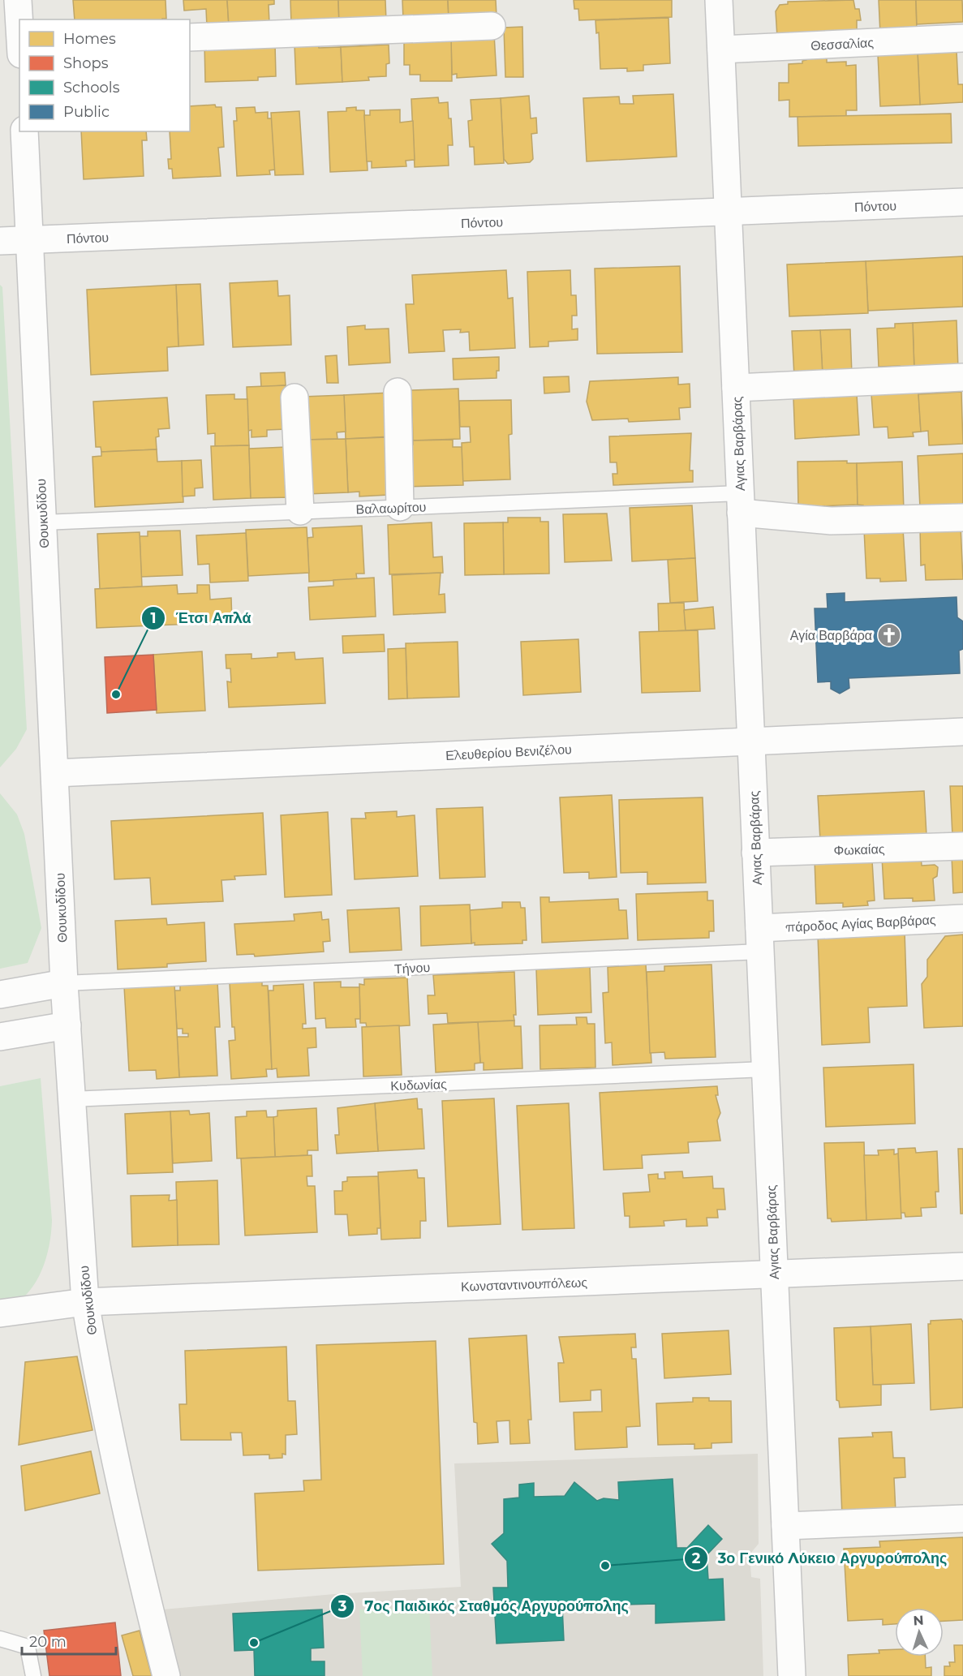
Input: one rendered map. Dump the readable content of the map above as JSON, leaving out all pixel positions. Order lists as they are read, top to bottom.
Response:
{
  "streets": {
    "street": [
      "Θεσσαλίας",
      "Πόντου",
      "Αγιας Βαρβάρας",
      "Θουκυδίδου",
      "Ελευθερίου Βενιζέλου",
      "Φωκαίας",
      "πάροδος Αγίας Βαρβάρας",
      "Κωνσταντινουπόλεως"
    ],
    "lane": ["Βαλαωρίτου", "Τήνου", "Κυδωνίας"]
  },
  "crossings": [
    ["Θεσσαλίας", "Αγιας Βαρβάρας"],
    ["Πόντου", "Αγιας Βαρβάρας"],
    ["Πόντου", "Θουκυδίδου"],
    ["Αγιας Βαρβάρας", "Βαλαωρίτου"],
    ["Αγιας Βαρβάρας", "Ελευθερίου Βενιζέλου"],
    ["Αγιας Βαρβάρας", "Φωκαίας"],
    ["Αγιας Βαρβάρας", "πάροδος Αγίας Βαρβάρας"],
    ["Αγιας Βαρβάρας", "Τήνου"],
    ["Αγιας Βαρβάρας", "Κυδωνίας"],
    ["Αγιας Βαρβάρας", "Κωνσταντινουπόλεως"],
    ["Βαλαωρίτου", "Θουκυδίδου"],
    ["Θουκυδίδου", "Ελευθερίου Βενιζέλου"],
    ["Θουκυδίδου", "Τήνου"],
    ["Θουκυδίδου", "Κυδωνίας"],
    ["Θουκυδίδου", "Κωνσταντινουπόλεως"],
    ["πάροδος Αγίας Βαρβάρας", "Τήνου"]
  ],
  "places": {
    "church": ["Αγία Βαρβάρα"],
    "other": ["Έτσι Απλά", "3ο Γενικό Λύκειο Αργυρούπολης", "7ος Παιδικός Σταθμός Αργυρούπολης"]
  },
  "legend": [
    "Homes",
    "Shops",
    "Schools",
    "Public"
  ],
  "scale_bar": "20 m",
  "north": "top"
}
